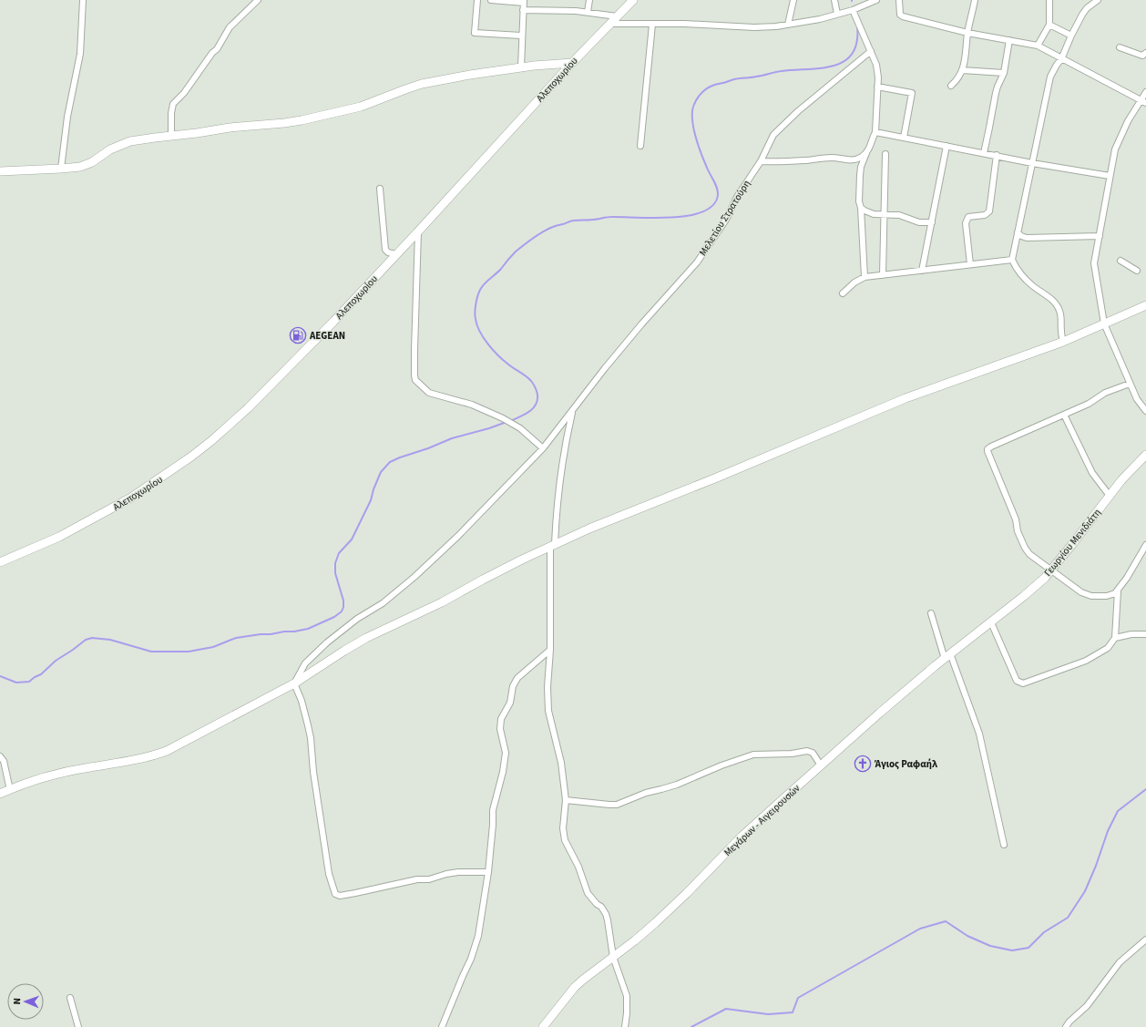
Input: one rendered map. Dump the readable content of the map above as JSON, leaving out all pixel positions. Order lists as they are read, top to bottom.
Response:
{
  "streets": {
    "street": [
      "Αλεποχωρίου",
      "Μελετίου Στρατούρη",
      "Γεωργίου Μενιδιάτη",
      "Μεγάρων - Αιγειρουσών"
    ]
  },
  "crossings": [
    ["Γεωργίου Μενιδιάτη", "Μεγάρων - Αιγειρουσών"]
  ],
  "places": {
    "fuel station": ["AEGEAN"],
    "church": ["Άγιος Ραφαήλ"]
  },
  "north": "left"
}
